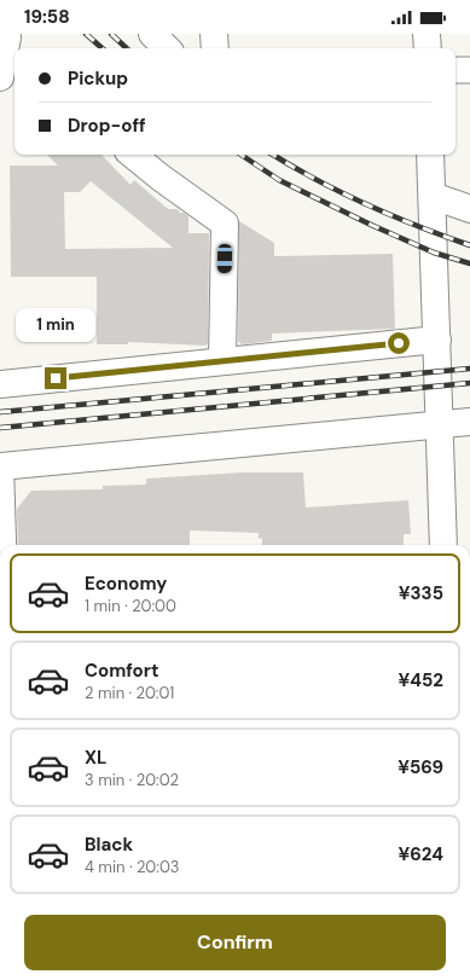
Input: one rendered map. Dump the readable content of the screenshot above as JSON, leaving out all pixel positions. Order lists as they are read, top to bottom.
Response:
{
  "page": {
    "status": "19:58",
    "banner": ["Pickup", "Drop-off"],
    "bubble": "1 min",
    "list": [
      {
        "name": "Economy",
        "note": "1 min · 20:00",
        "value": "¥335"
      },
      {
        "name": "Comfort",
        "note": "2 min · 20:01",
        "value": "¥452"
      },
      {
        "name": "XL",
        "note": "3 min · 20:02",
        "value": "¥569"
      },
      {
        "name": "Black",
        "note": "4 min · 20:03",
        "value": "¥624"
      }
    ],
    "buttons": "Confirm"
  }
}
